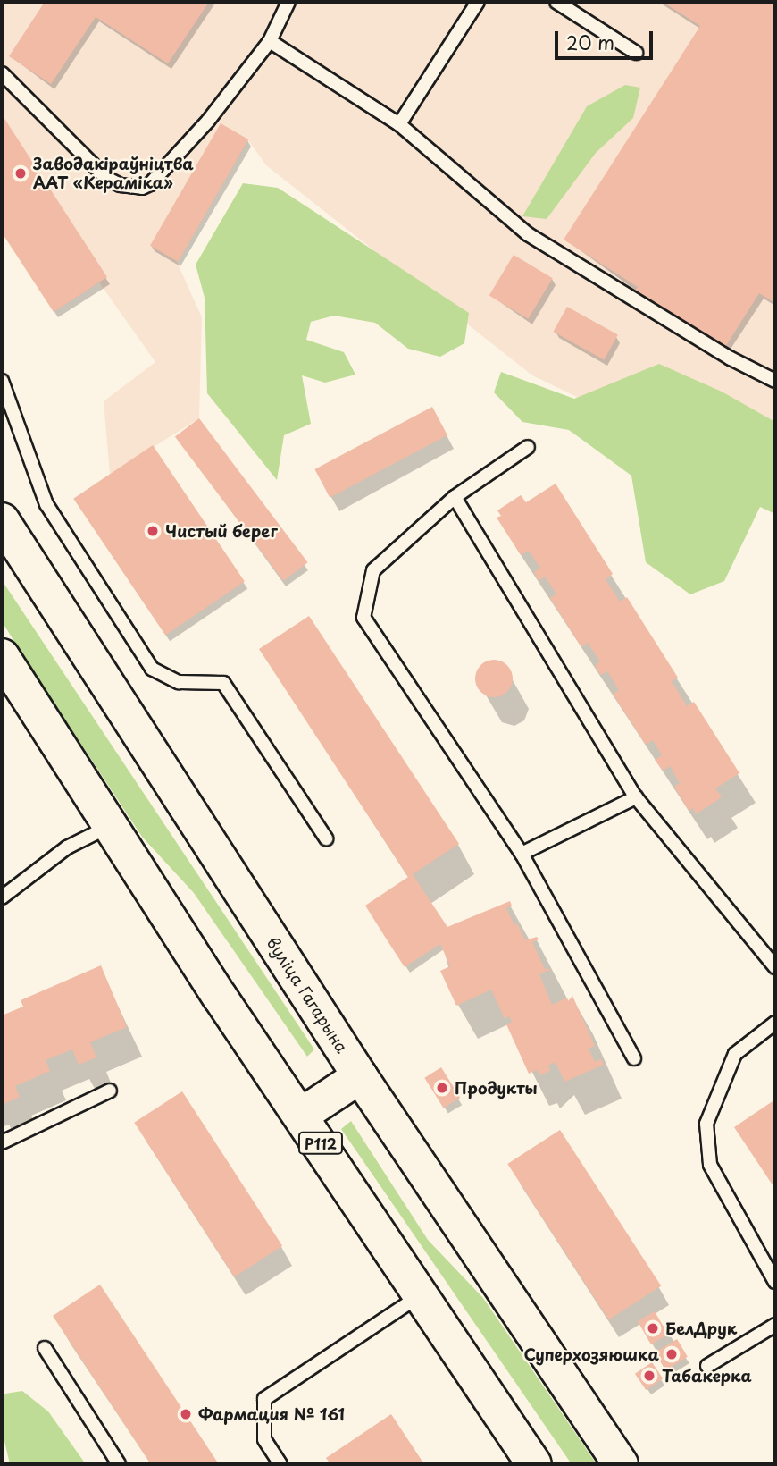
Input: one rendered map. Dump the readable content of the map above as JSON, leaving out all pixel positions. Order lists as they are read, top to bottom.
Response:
{
  "streets": {
    "main road": ["вуліца Гагарына", "Р112"]
  },
  "places": [
    "Заводакіраўніцтва ААТ «Кераміка»",
    "Чистый берег",
    "Продукты",
    "БелДрук",
    "Суперхозяюшка",
    "Табакерка",
    "Фармация № 161"
  ],
  "scale_bar": "20 m"
}
